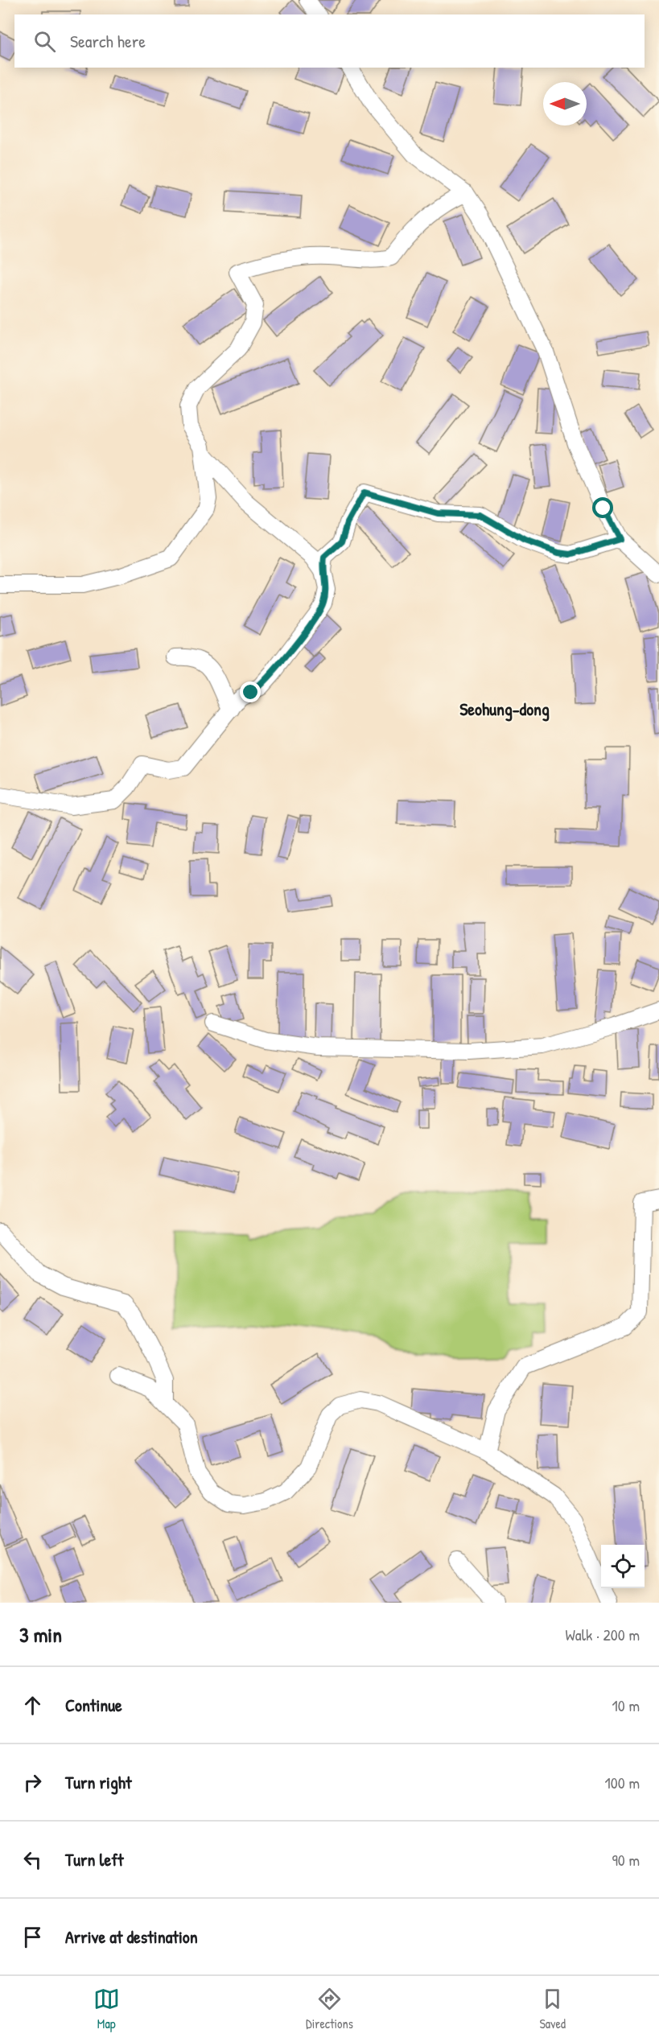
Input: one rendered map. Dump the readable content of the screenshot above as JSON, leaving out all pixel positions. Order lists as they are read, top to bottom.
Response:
{
  "districts": ["Seohung-dong"],
  "north": "left",
  "page": {
    "search": "Search here",
    "heading": ["3 min", "Walk · 200 m"],
    "list": [
      ["Continue", "10 m"],
      ["Turn right", "100 m"],
      ["Turn left", "90 m"],
      "Arrive at destination"
    ],
    "nav": ["Map", "Directions", "Saved"]
  }
}
